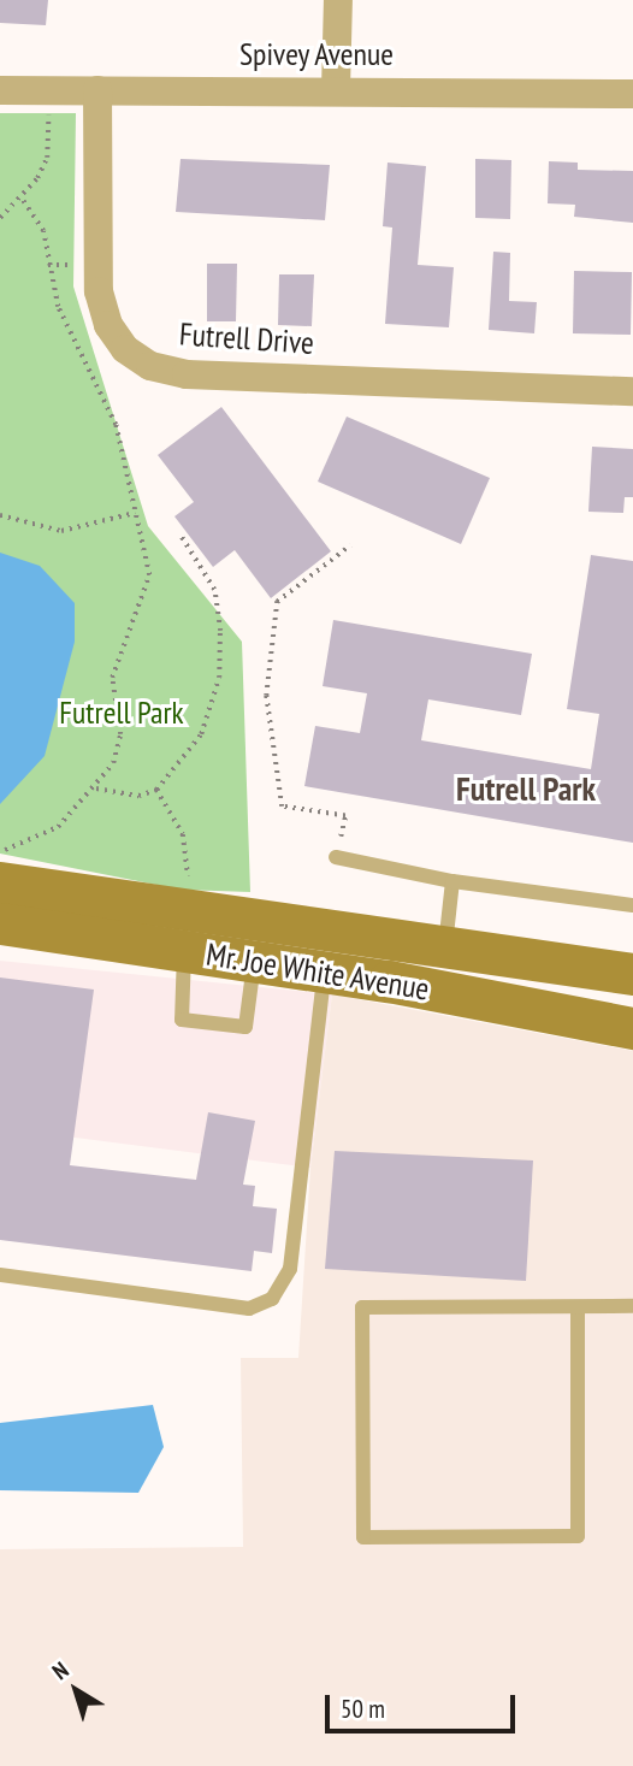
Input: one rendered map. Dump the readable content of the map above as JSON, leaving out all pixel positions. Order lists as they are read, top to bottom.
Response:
{
  "streets": {
    "main road": ["Mr. Joe White Avenue"],
    "street": ["Spivey Avenue", "Futrell Drive"]
  },
  "crossings": [
    ["Spivey Avenue", "Futrell Drive"]
  ],
  "districts": ["Futrell Park"],
  "parks": ["Futrell Park"],
  "scale_bar": "50 m",
  "north": "top left"
}
